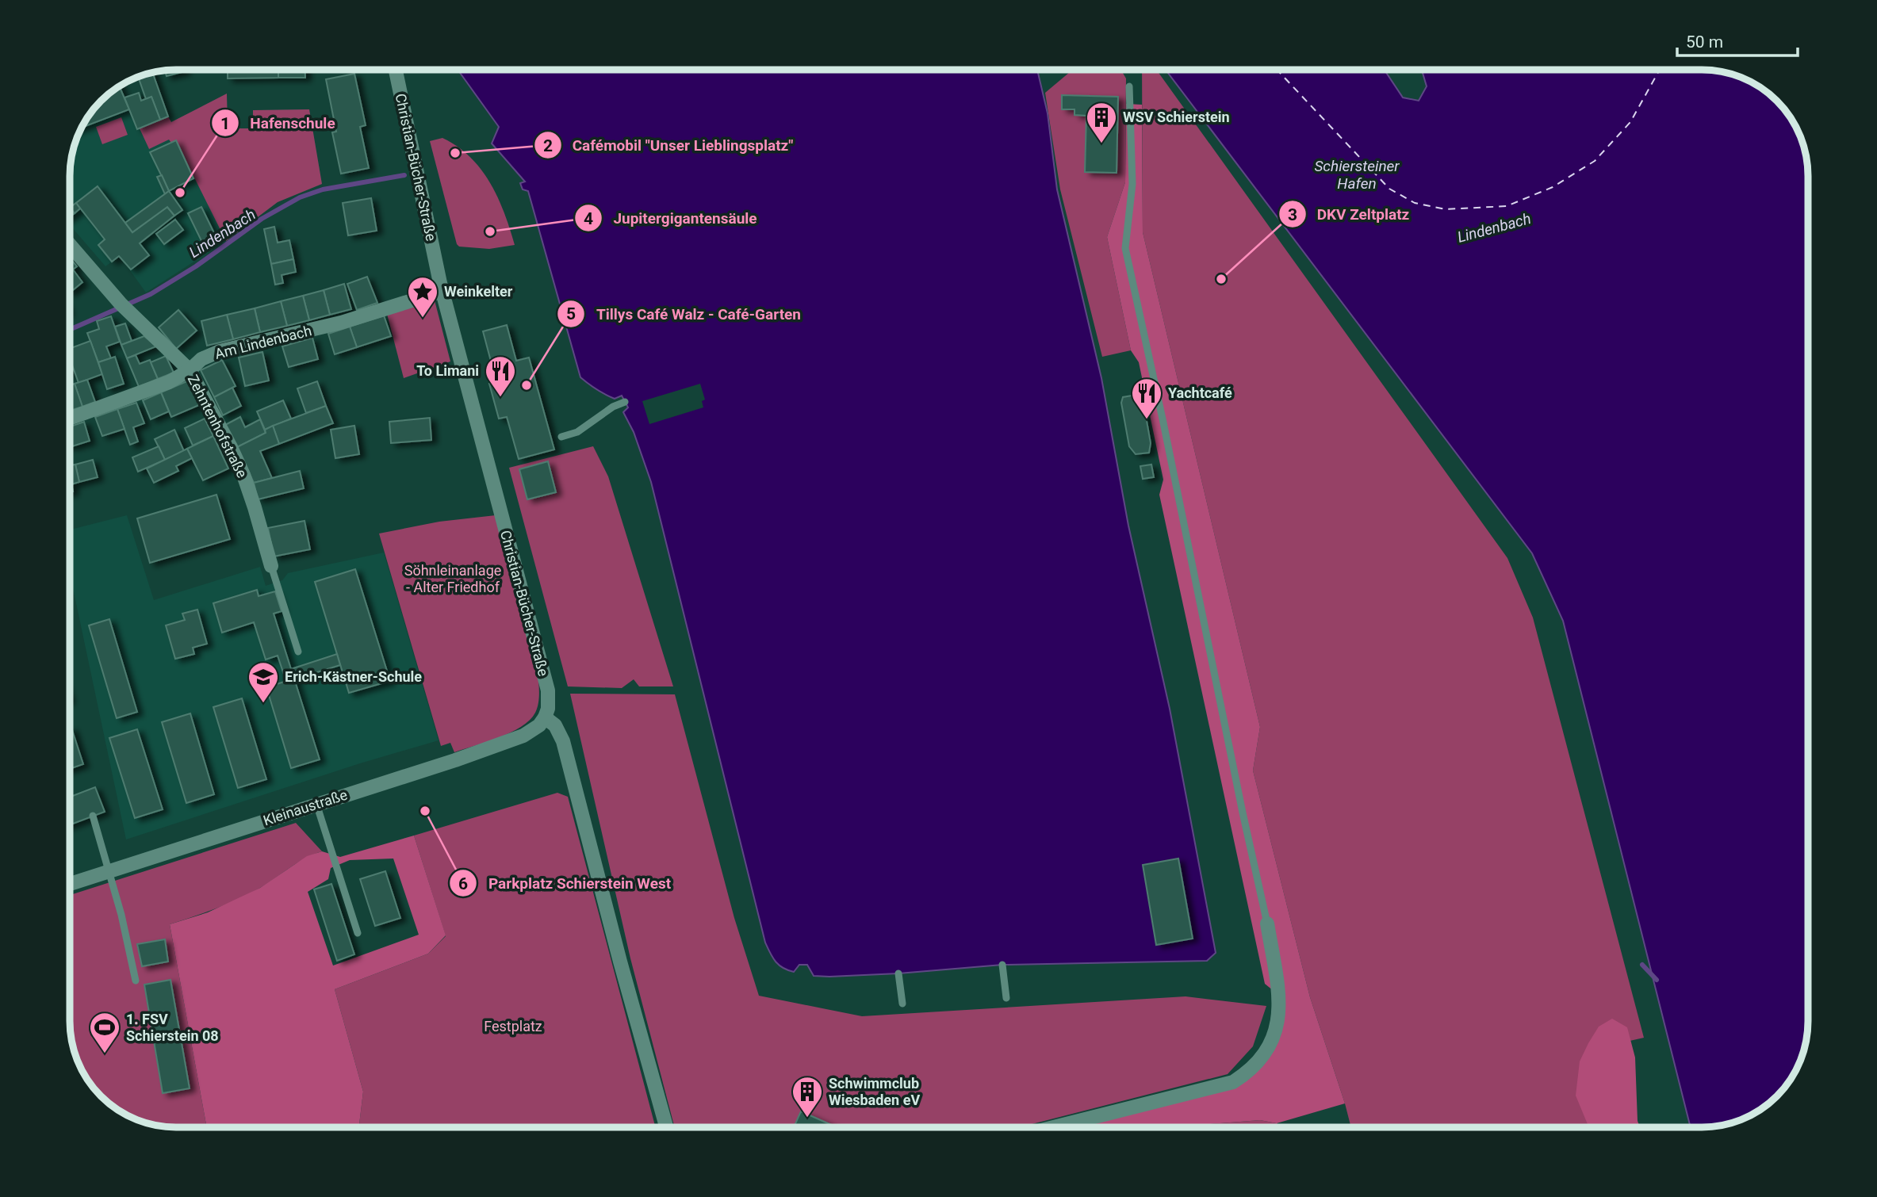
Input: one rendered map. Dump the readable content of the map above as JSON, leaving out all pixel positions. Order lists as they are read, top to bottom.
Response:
{
  "streets": {
    "street": [
      "Christian-Bücher-Straße",
      "Am Lindenbach",
      "Zehntenhofstraße",
      "Kleinaustraße"
    ]
  },
  "crossings": [
    ["Christian-Bücher-Straße", "Am Lindenbach"],
    ["Christian-Bücher-Straße", "Kleinaustraße"],
    ["Am Lindenbach", "Zehntenhofstraße"]
  ],
  "water": ["Schiersteiner Hafen", "Lindenbach"],
  "parks": ["Söhnleinanlage - Alter Friedhof", "Festplatz"],
  "places": {
    "building": ["WSV Schierstein", "Schwimmclub Wiesbaden eV"],
    "other": [
      "Cafémobil \"Unser Lieblingsplatz\"",
      "Hafenschule",
      "Jupitergigantensäule",
      "DKV Zeltplatz",
      "Tillys Café Walz - Café-Garten",
      "Parkplatz Schierstein West"
    ],
    "place": ["Weinkelter"],
    "restaurant": ["To Limani", "Yachtcafé"],
    "school or university": ["Erich-Kästner-Schule"],
    "sports": ["1. FSV Schierstein 08"]
  },
  "scale_bar": "50 m"
}
